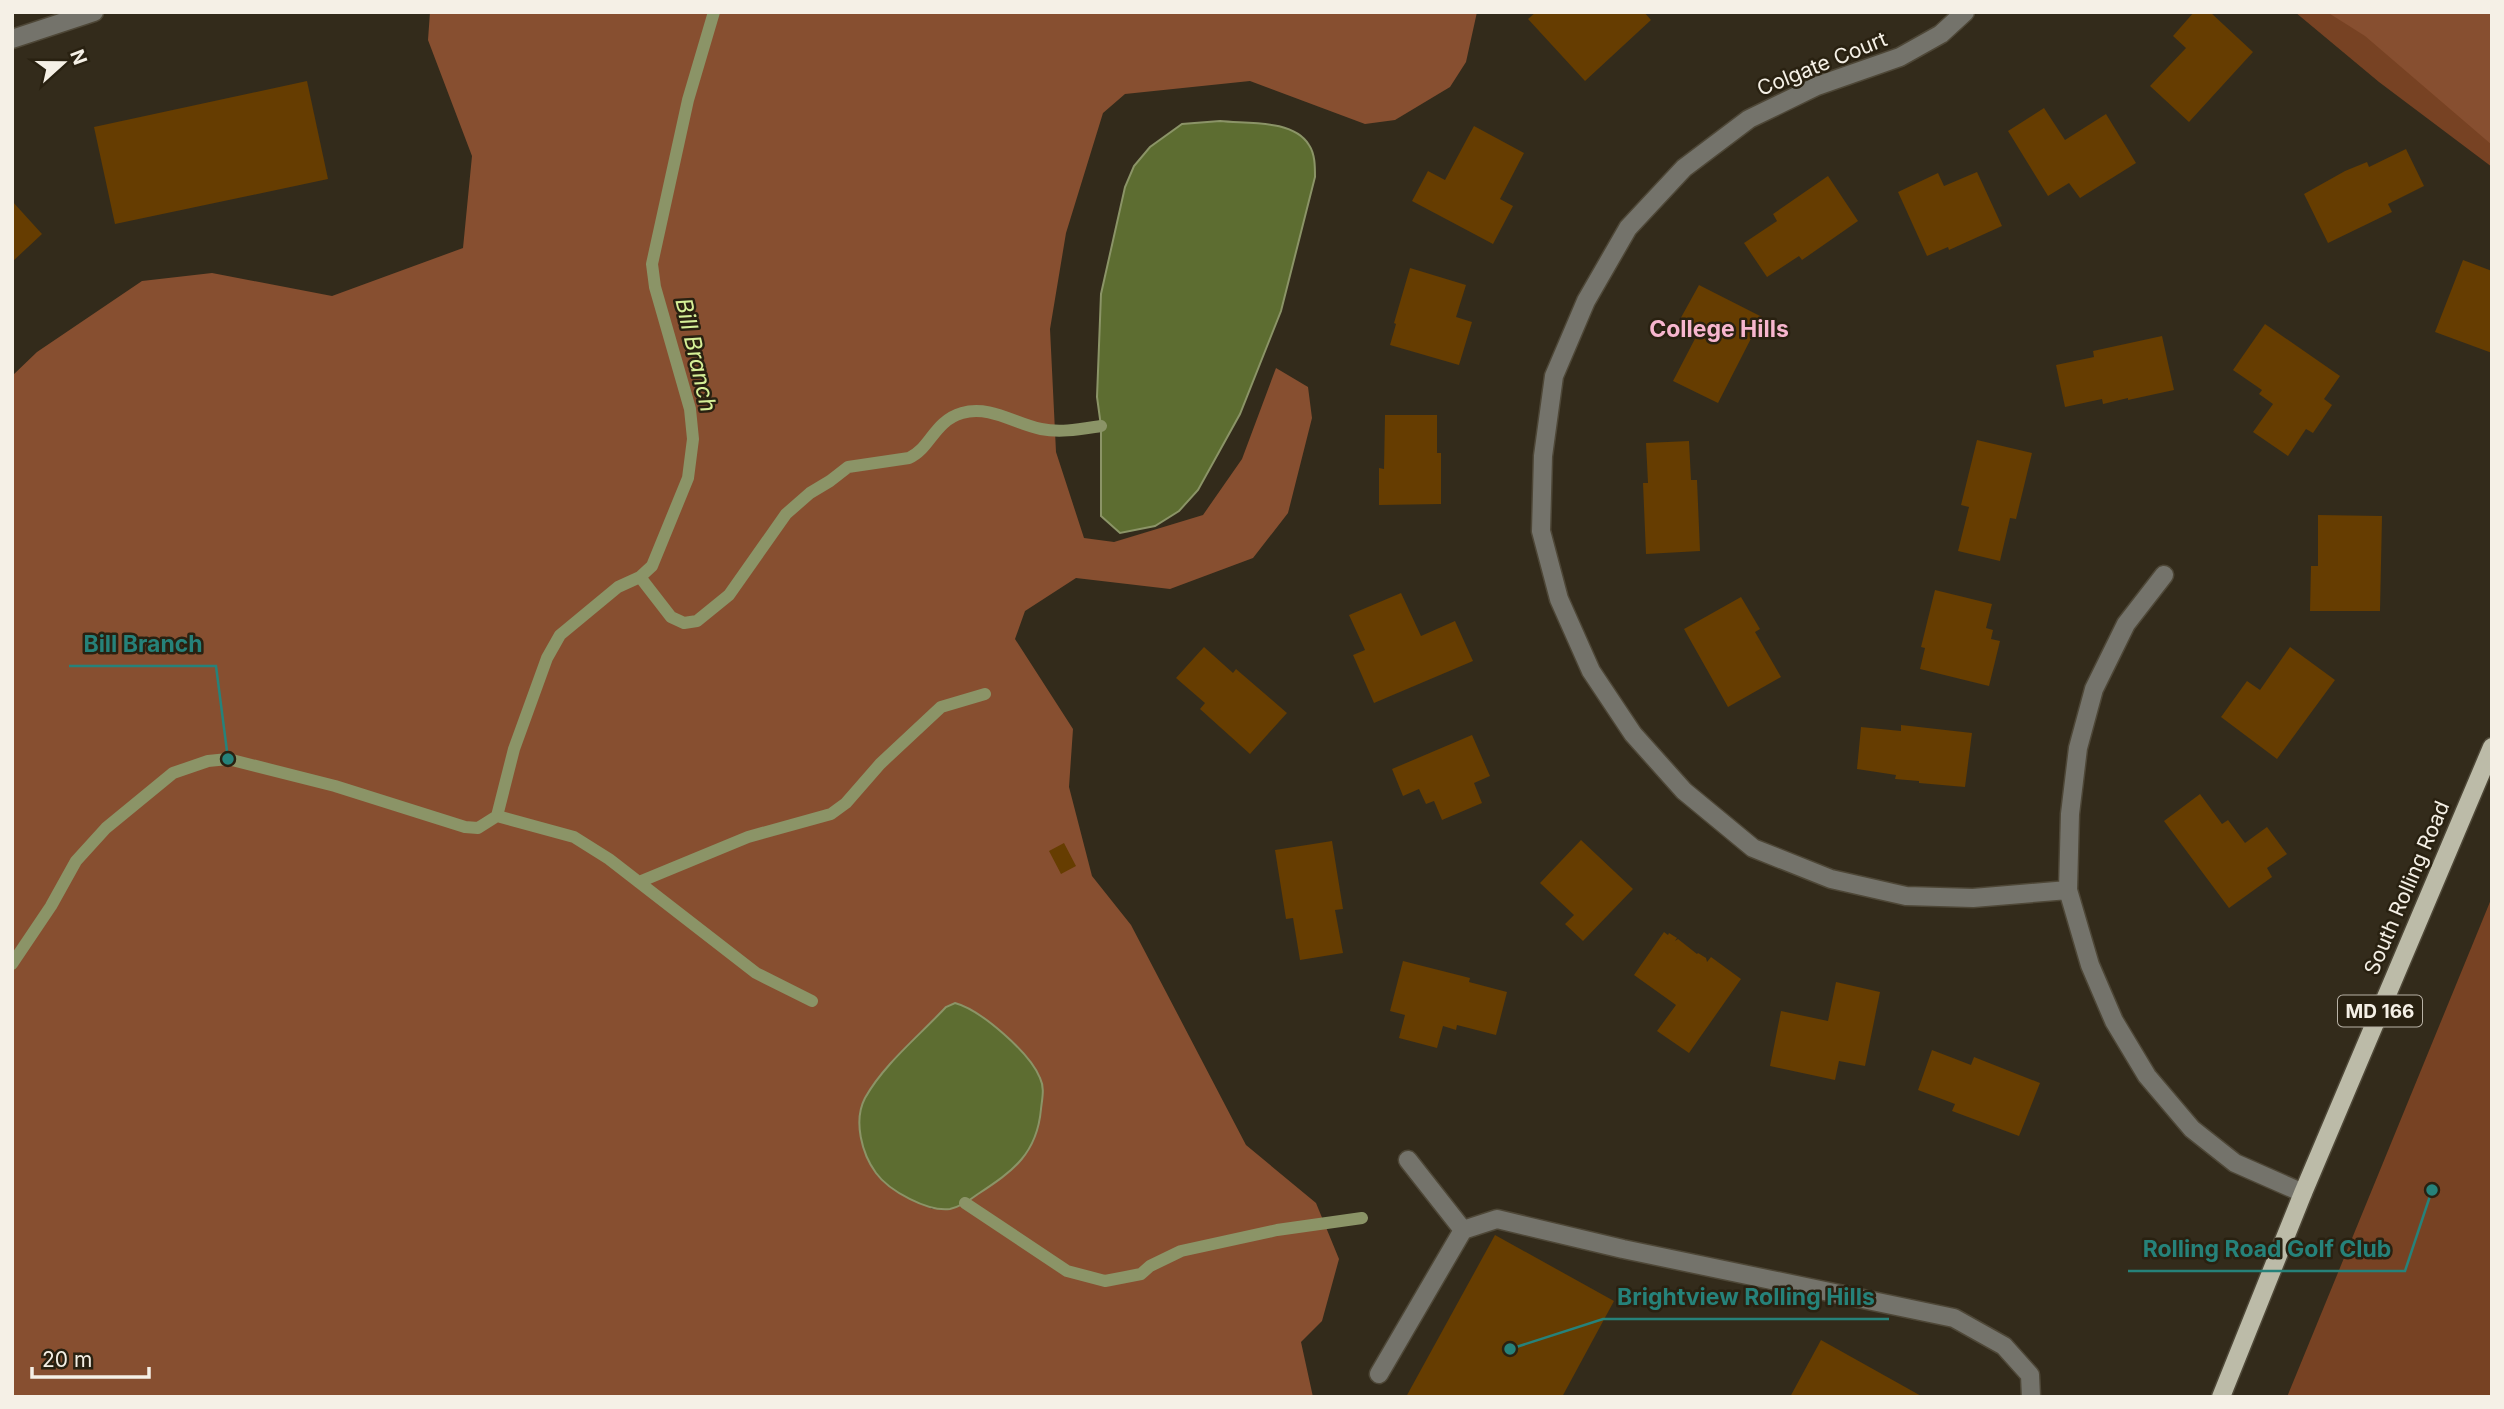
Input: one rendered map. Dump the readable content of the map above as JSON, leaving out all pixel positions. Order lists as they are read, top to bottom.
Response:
{
  "streets": {
    "main road": ["South Rolling Road", "MD 166"],
    "street": ["Colgate Court"]
  },
  "districts": ["College Hills"],
  "water": ["Bill Branch"],
  "places": ["Bill Branch", "Rolling Road Golf Club", "Brightview Rolling Hills"],
  "scale_bar": "20 m",
  "north": "right"
}
